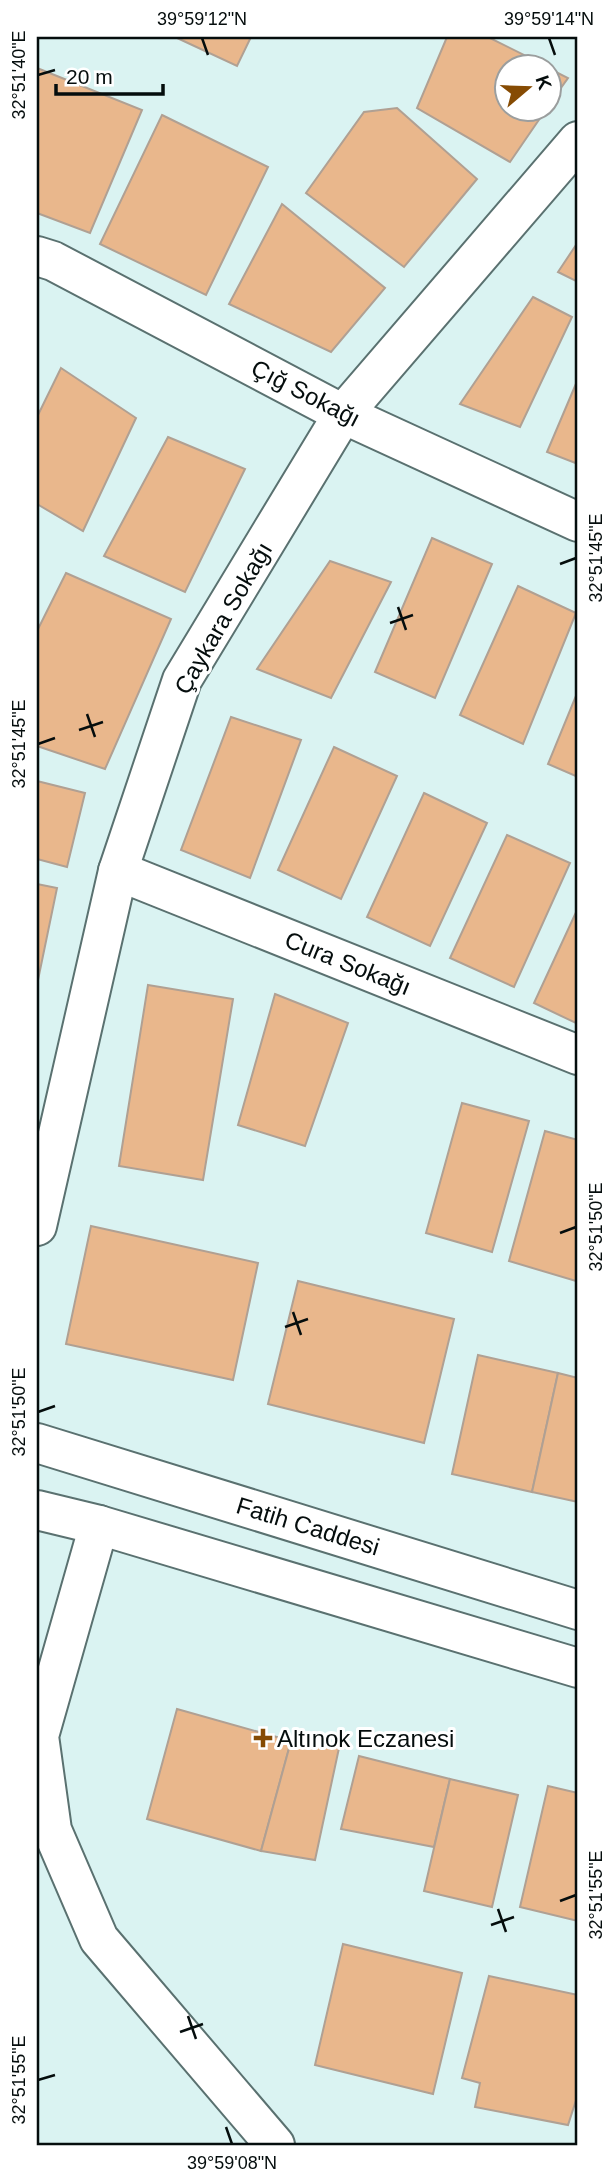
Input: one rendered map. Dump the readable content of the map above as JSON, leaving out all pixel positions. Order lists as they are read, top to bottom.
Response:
{
  "streets": {
    "street": [
      "Çığ Sokağı",
      "Çaykara Sokağı",
      "Cura Sokağı",
      "Fatih Caddesi"
    ]
  },
  "crossings": [
    ["Çığ Sokağı", "Çaykara Sokağı"],
    ["Çaykara Sokağı", "Cura Sokağı"]
  ],
  "places": {
    "health": ["Altınok Eczanesi"]
  },
  "scale_bar": "20 m",
  "north": "right",
  "coordinates": [
    "39°59'12\"N",
    "39°59'14\"N",
    "32°51'40\"E",
    "32°51'45\"E",
    "32°51'50\"E",
    "32°51'55\"E",
    "39°59'08\"N"
  ]
}
